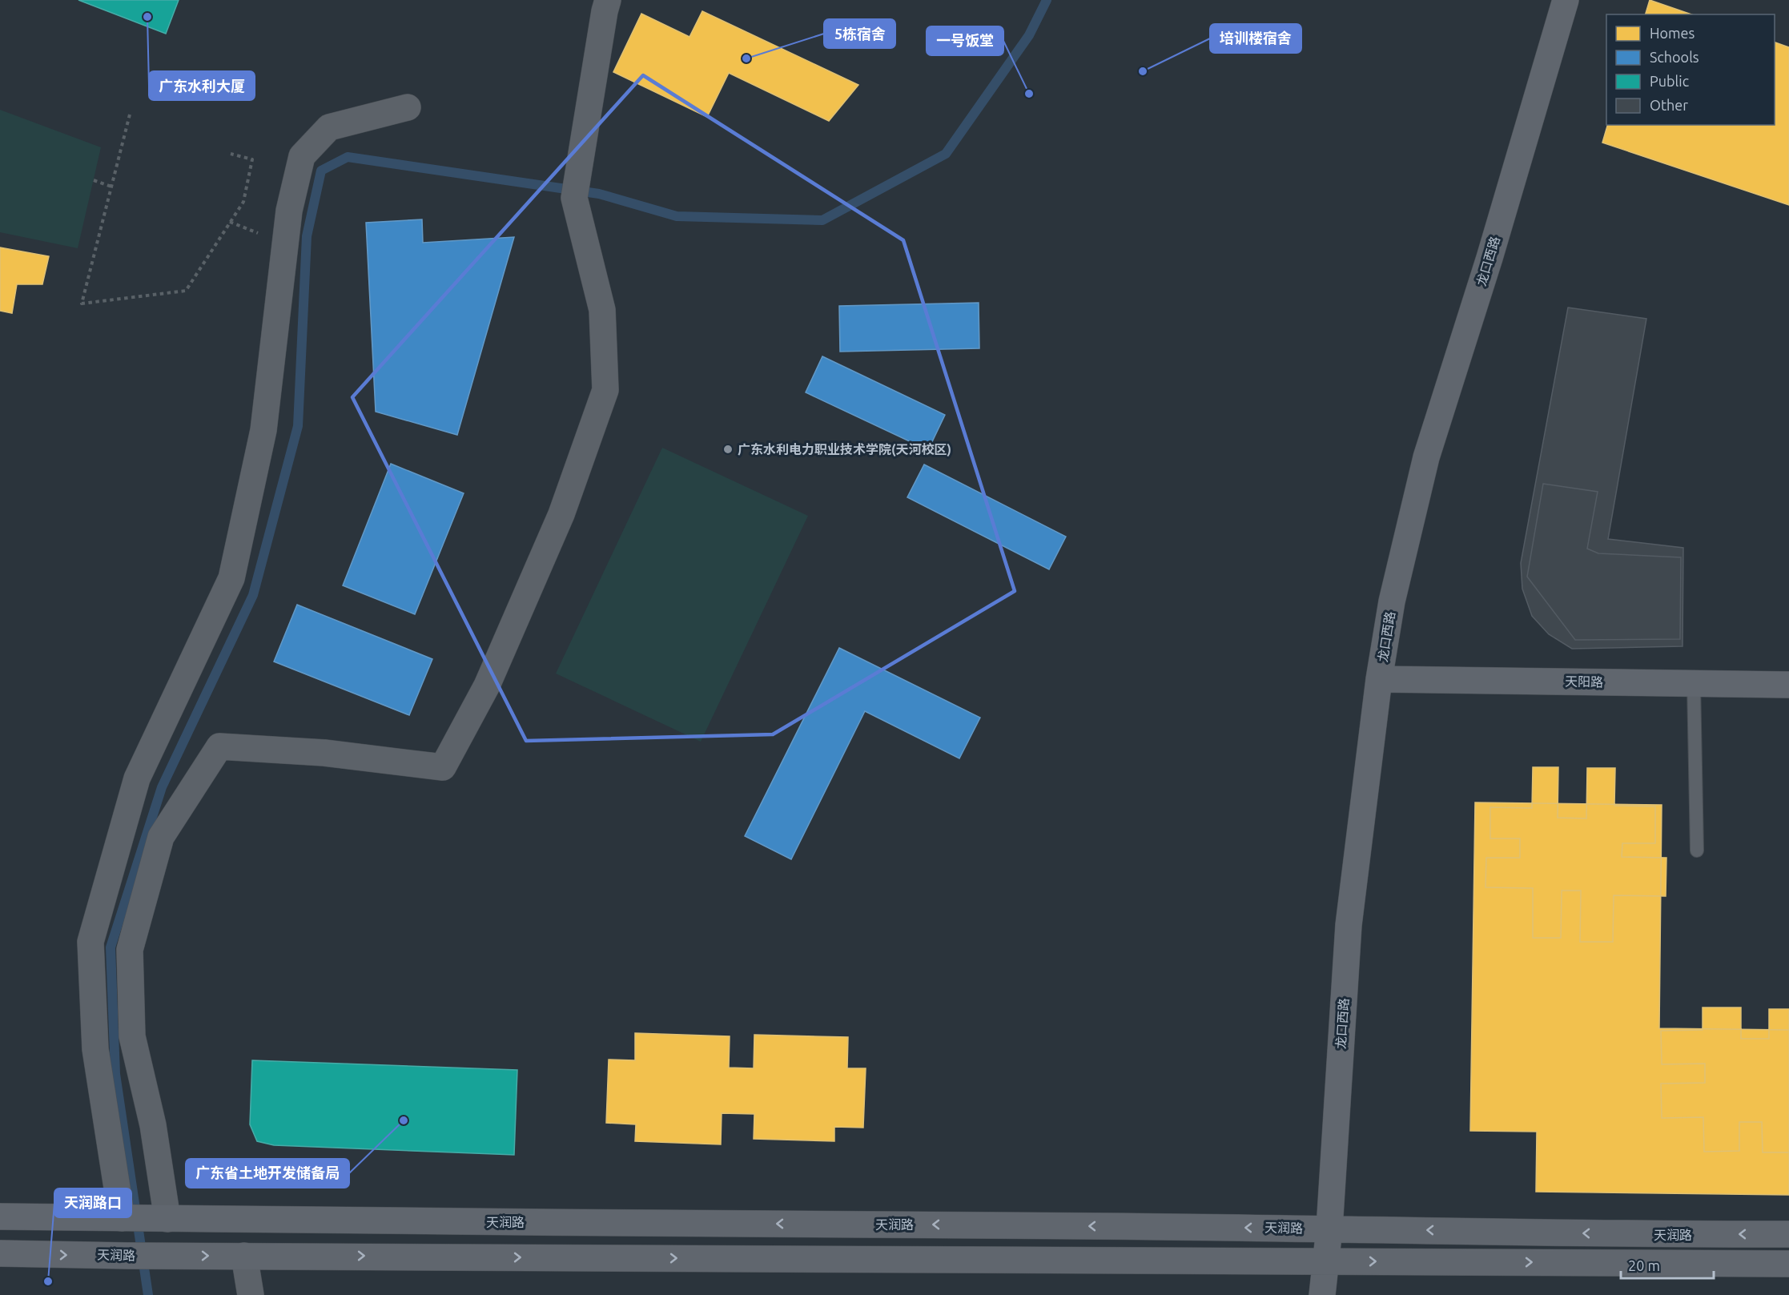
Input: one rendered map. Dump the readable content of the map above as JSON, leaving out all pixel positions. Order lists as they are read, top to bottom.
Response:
{
  "streets": {
    "street": ["龙口西路", "天阳路", "天润路"]
  },
  "crossings": [
    ["龙口西路", "天阳路"],
    ["龙口西路", "天润路"]
  ],
  "places": [
    "广东水利大厦",
    "5栋宿舍",
    "培训楼宿舍",
    "一号饭堂",
    "广东水利电力职业技术学院(天河校区)",
    "广东省土地开发储备局",
    "天润路口"
  ],
  "legend": [
    "Homes",
    "Schools",
    "Public",
    "Other"
  ],
  "scale_bar": "20 m"
}
